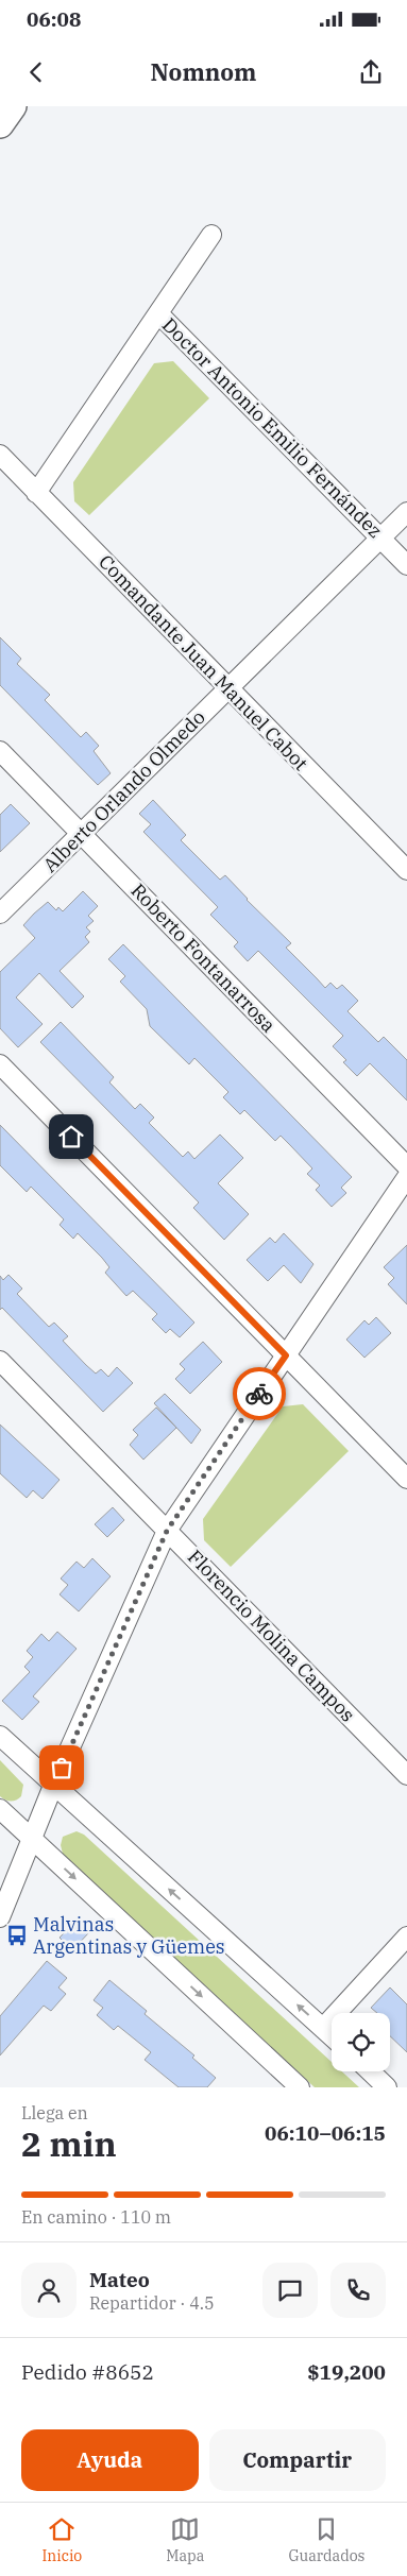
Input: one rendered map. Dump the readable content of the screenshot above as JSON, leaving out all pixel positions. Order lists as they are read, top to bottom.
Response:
{
  "streets": {
    "street": [
      "Doctor Antonio Emilio Fernández",
      "Comandante Juan Manuel Cabot",
      "Alberto Orlando Olmedo",
      "Roberto Fontanarrosa",
      "Florencio Molina Campos"
    ]
  },
  "crossings": [
    ["Doctor Antonio Emilio Fernández", "Alberto Orlando Olmedo"],
    ["Comandante Juan Manuel Cabot", "Alberto Orlando Olmedo"],
    ["Alberto Orlando Olmedo", "Roberto Fontanarrosa"]
  ],
  "places": {
    "bus stop": ["Malvinas Argentinas y Güemes"]
  },
  "page": {
    "status": "06:08",
    "header": "Nomnom",
    "heading": ["2 min", "Llega en", "06:10–06:15"],
    "panel": [
      "Mateo",
      "Repartidor · 4.5",
      "Pedido #8652",
      "$19,200"
    ],
    "bar": "En camino · 110 m",
    "buttons": ["Ayuda", "Compartir"],
    "tabs": ["Inicio", "Mapa", "Guardados"]
  }
}
